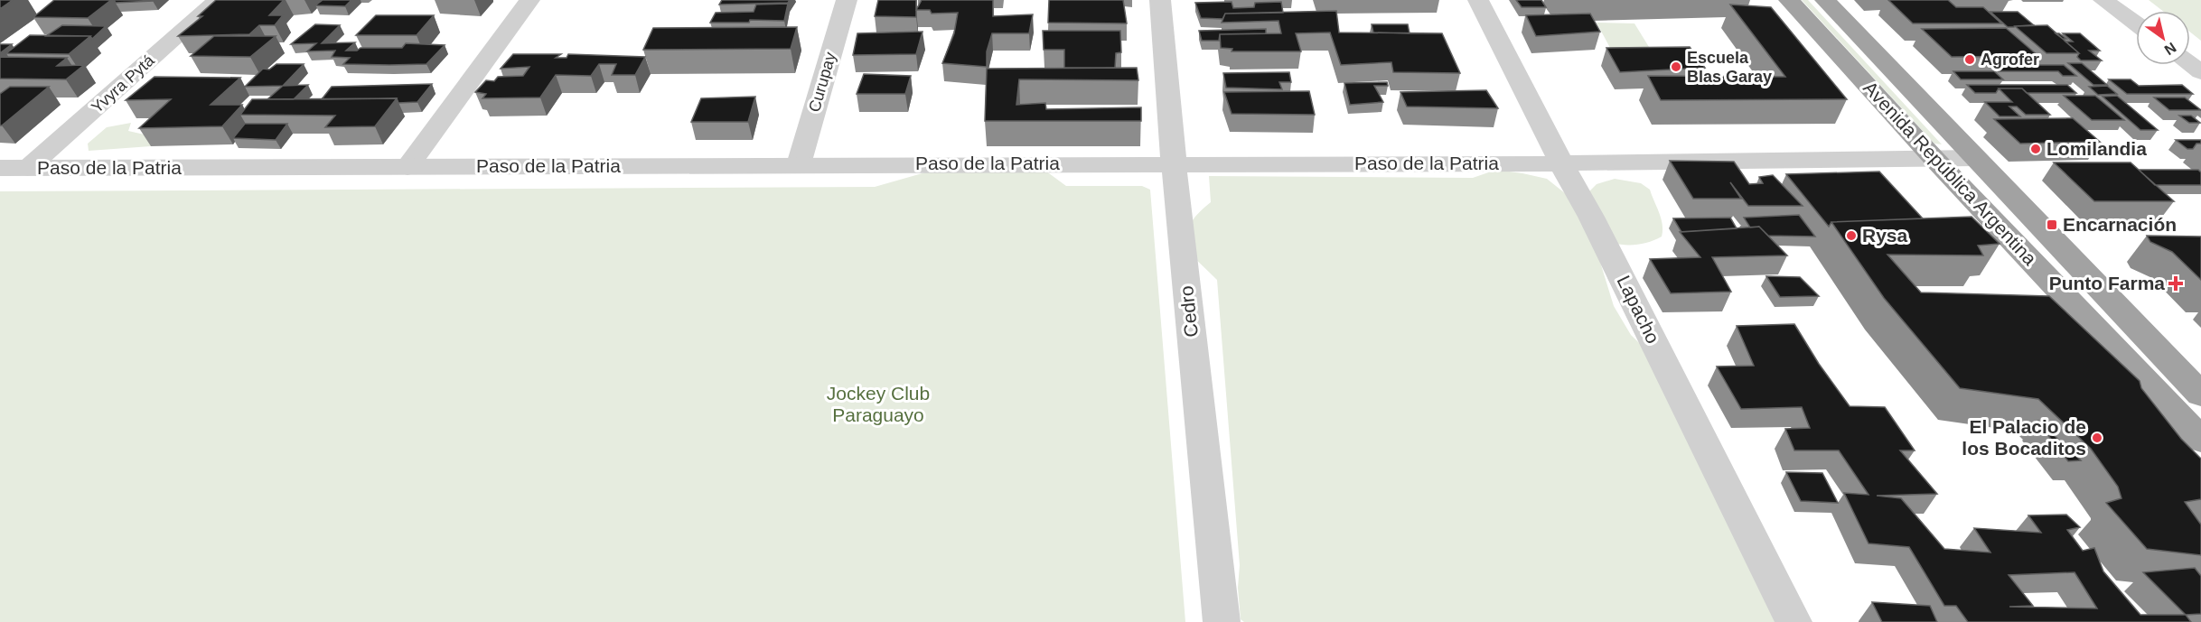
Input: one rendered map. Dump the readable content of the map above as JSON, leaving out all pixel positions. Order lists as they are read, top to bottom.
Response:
{
  "streets": {
    "highway": ["Avenida República Argentina"],
    "street": [
      "Curupay",
      "Yvyra Pytá",
      "Paso de la Patria",
      "Lapacho",
      "Cedro"
    ]
  },
  "crossings": [
    ["Curupay", "Paso de la Patria"],
    ["Yvyra Pytá", "Paso de la Patria"],
    ["Paso de la Patria", "Avenida República Argentina"],
    ["Paso de la Patria", "Lapacho"],
    ["Paso de la Patria", "Cedro"]
  ],
  "parks": ["Jockey Club Paraguayo"],
  "places": {
    "other": [
      "Agrofer",
      "Escuela Blas Garay",
      "Lomilandia",
      "Rysa",
      "El Palacio de los Bocaditos"
    ],
    "transit": ["Encarnación"],
    "health": ["Punto Farma"]
  },
  "north": "bottom right"
}
